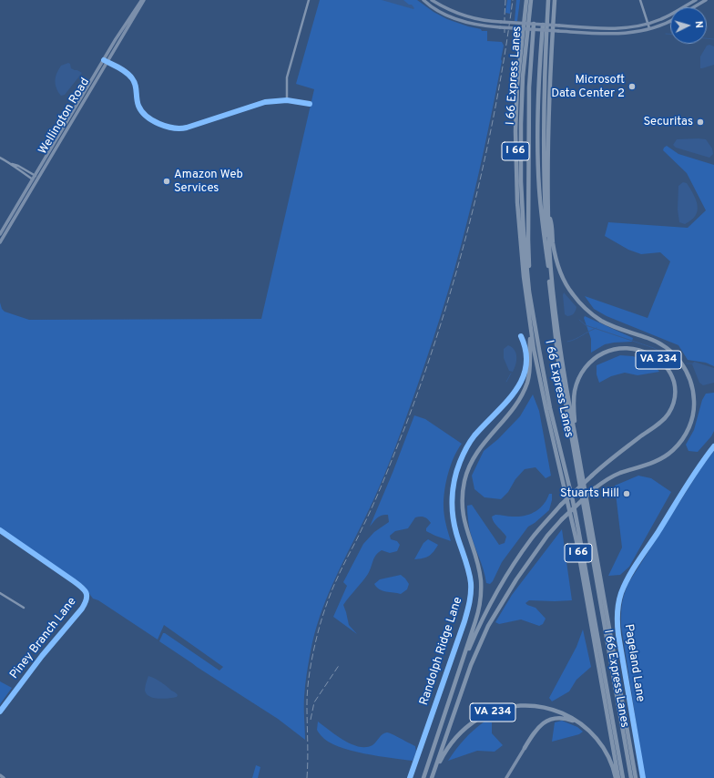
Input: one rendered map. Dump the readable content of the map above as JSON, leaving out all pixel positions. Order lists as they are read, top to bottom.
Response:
{
  "streets": {
    "highway": ["I 66 Express Lanes", "I 66", "VA 234"],
    "main road": ["Wellington Road"],
    "street": ["Piney Branch Lane", "Randolph Ridge Lane", "Pageland Lane"]
  },
  "crossings": [
    ["I 66", "VA 234"]
  ],
  "places": [
    "Microsoft Data Center 2",
    "Securitas",
    "Amazon Web Services",
    "Stuarts Hill"
  ],
  "north": "right"
}
